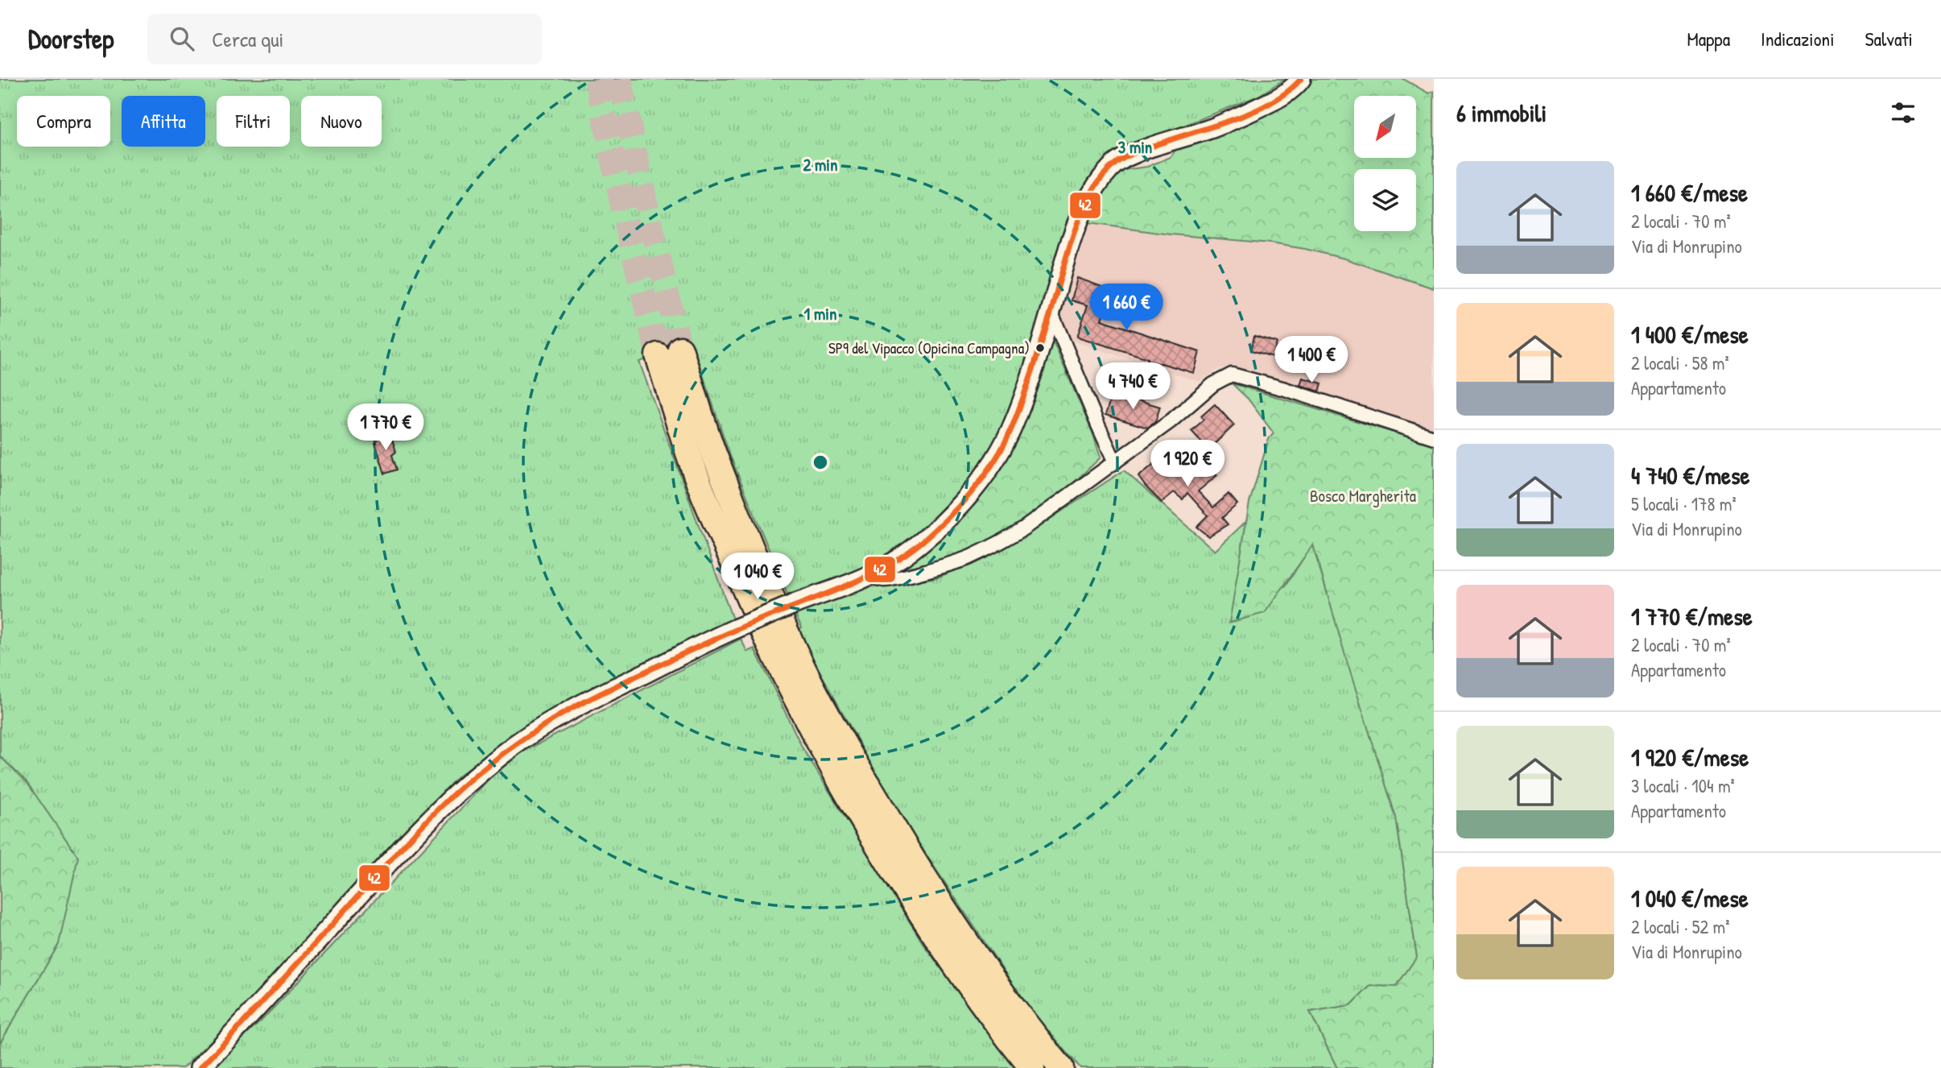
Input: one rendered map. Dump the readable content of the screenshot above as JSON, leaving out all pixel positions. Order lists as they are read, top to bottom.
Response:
{
  "parks": ["Bosco Margherita"],
  "places": ["SP9 del Vipacco (Opicina Campagna)"],
  "lines": ["transit line 42"],
  "north": "bottom left",
  "page": {
    "header": "Doorstep",
    "search": "Cerca qui",
    "nav": ["Mappa", "Indicazioni", "Salvati"],
    "heading": "6 immobili",
    "chip": [
      "Compra",
      "Affitta",
      "Filtri",
      "Nuovo"
    ],
    "list": [
      {
        "name": "1 660 €/mese",
        "note": "2 locali · 70 m² · Via di Monrupino"
      },
      {
        "name": "1 400 €/mese",
        "note": "2 locali · 58 m² · Appartamento"
      },
      {
        "name": "4 740 €/mese",
        "note": "5 locali · 178 m² · Via di Monrupino"
      },
      {
        "name": "1 770 €/mese",
        "note": "2 locali · 70 m² · Appartamento"
      },
      {
        "name": "1 920 €/mese",
        "note": "3 locali · 104 m² · Appartamento"
      },
      {
        "name": "1 040 €/mese",
        "note": "2 locali · 52 m² · Via di Monrupino"
      }
    ],
    "price": [
      "1 660 €",
      "1 400 €",
      "4 740 €",
      "1 770 €",
      "1 920 €",
      "1 040 €"
    ]
  },
  "rings": ["3 min", "2 min", "1 min"]
}
